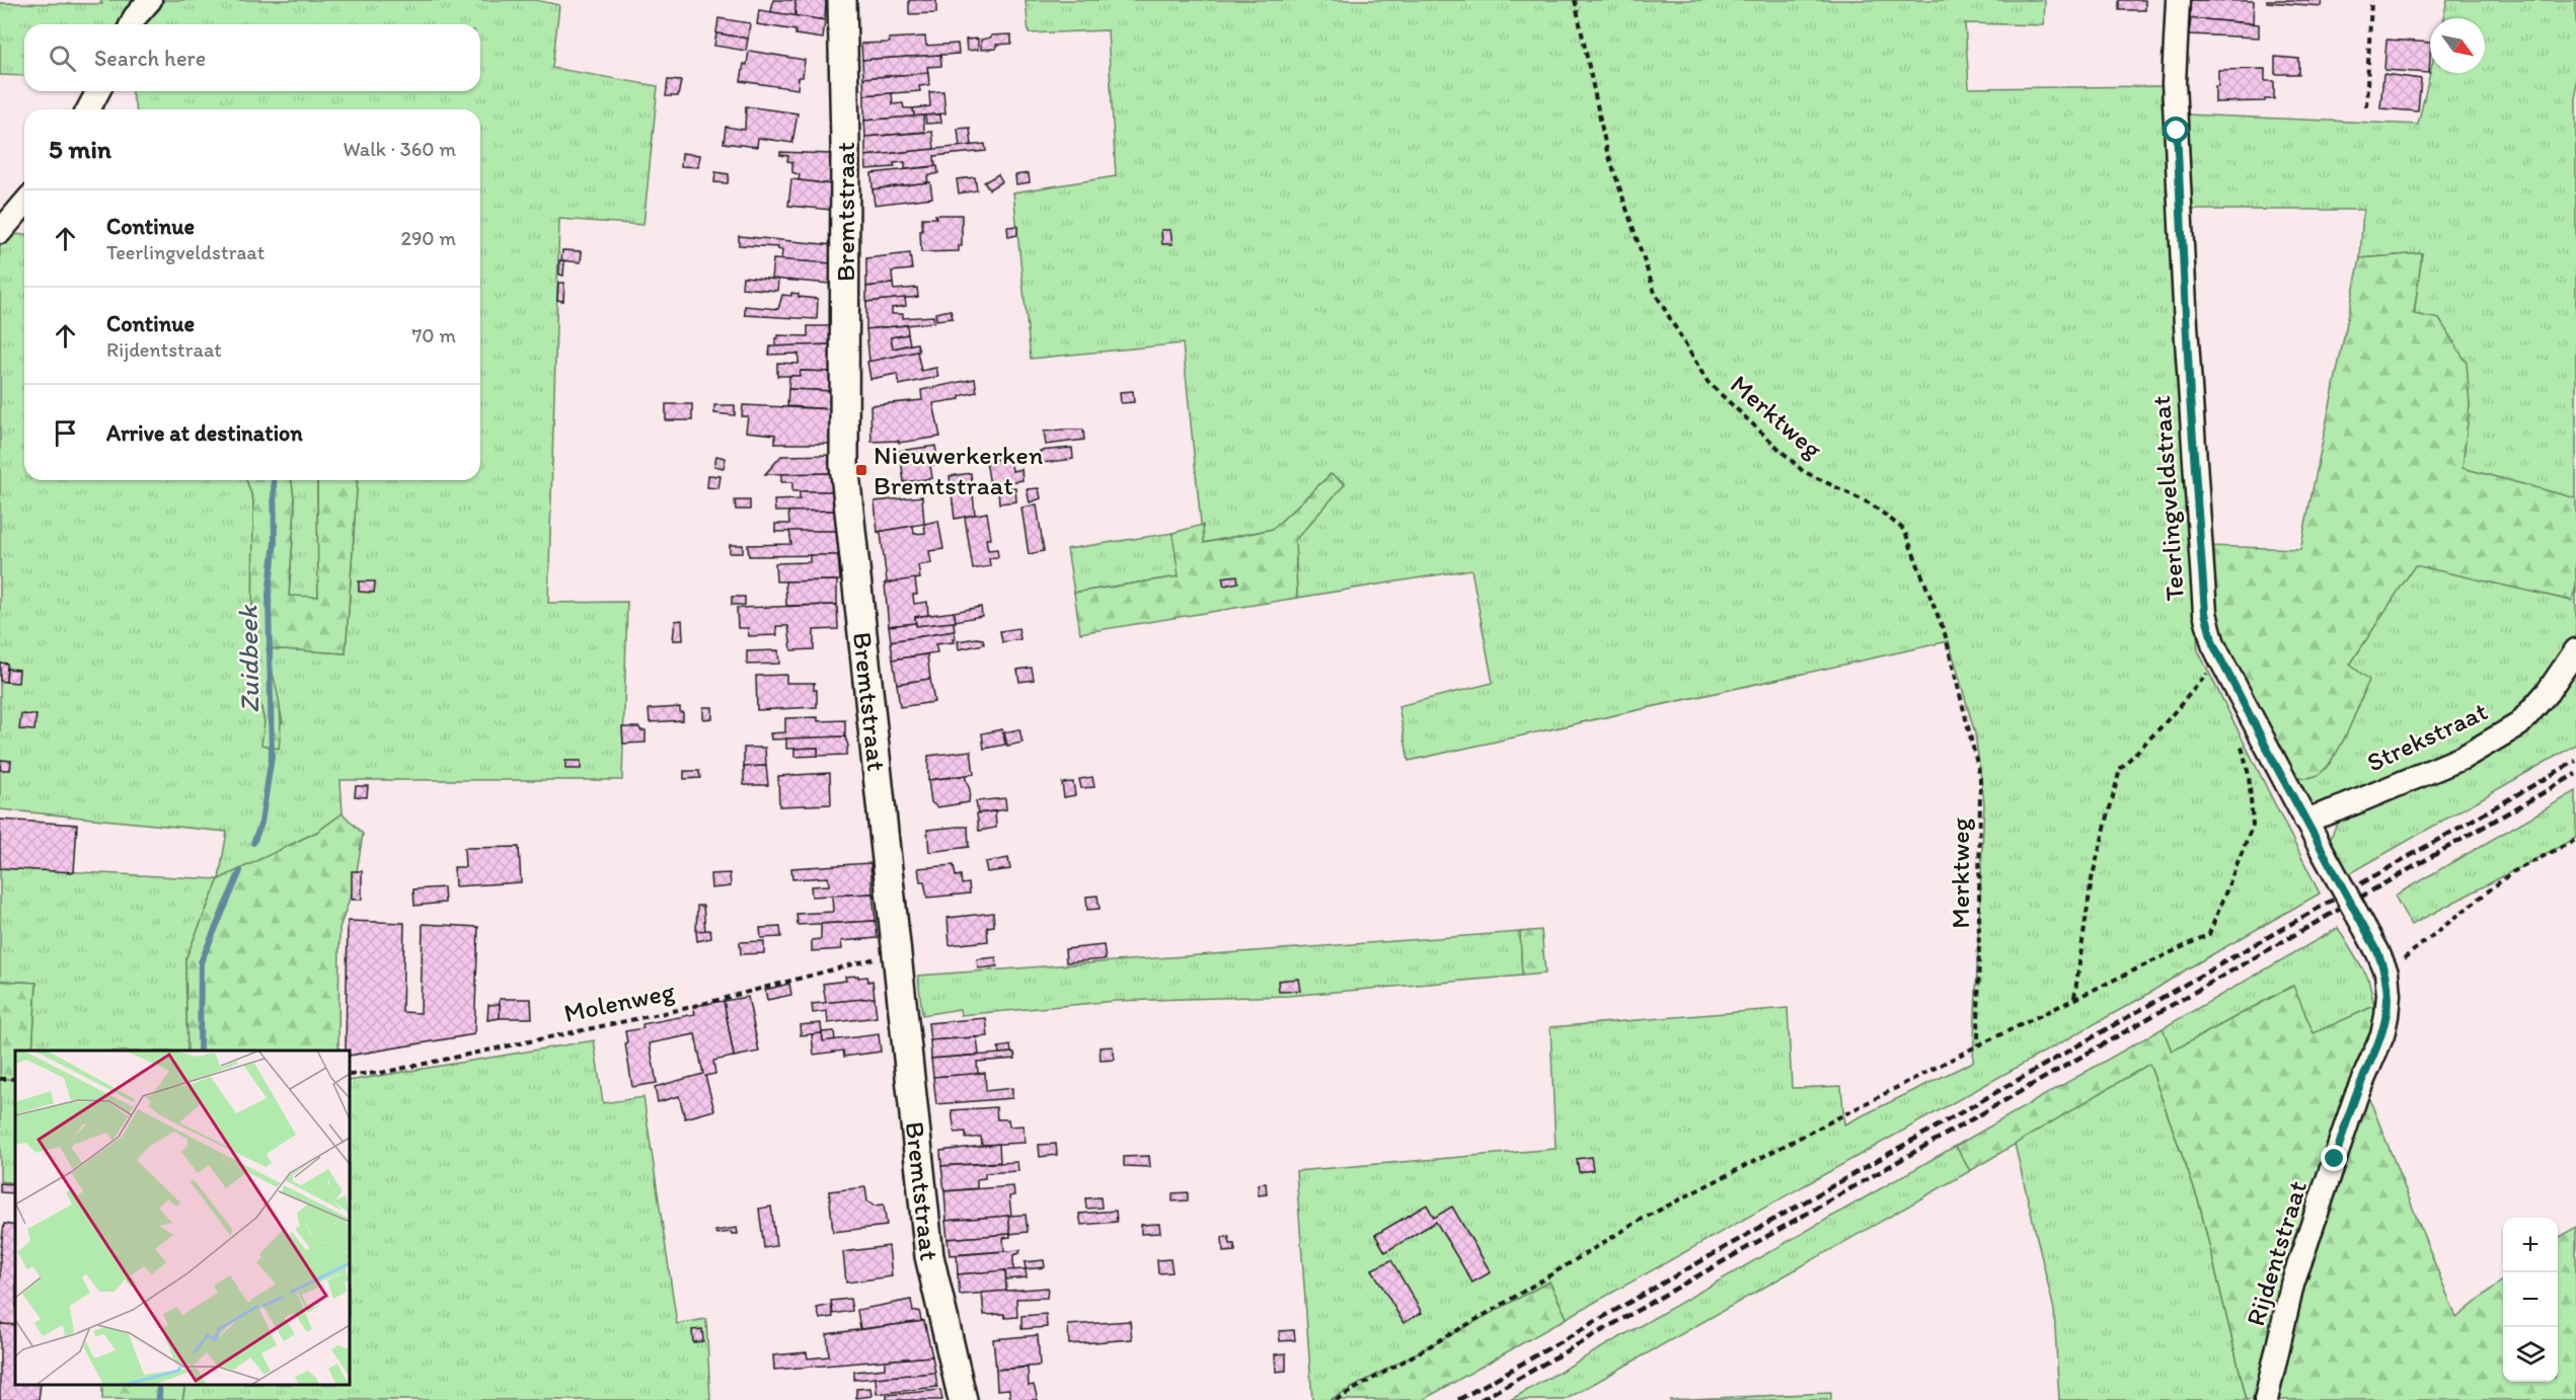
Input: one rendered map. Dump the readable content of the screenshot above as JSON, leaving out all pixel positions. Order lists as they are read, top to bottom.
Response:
{
  "streets": {
    "street": [
      "Bremtstraat",
      "Teerlingveldstraat",
      "Strekstraat",
      "Rijdentstraat"
    ],
    "path": ["Merktweg", "Molenweg"]
  },
  "crossings": [
    ["Bremtstraat", "Molenweg"],
    ["Teerlingveldstraat", "Strekstraat"],
    ["Teerlingveldstraat", "Rijdentstraat"]
  ],
  "water": ["Zuidbeek"],
  "places": {
    "transit": ["Nieuwerkerken Bremtstraat"]
  },
  "north": "bottom right",
  "page": {
    "search": "Search here",
    "heading": ["5 min", "Walk · 360 m"],
    "list": [
      ["Continue", "Teerlingveldstraat", "290 m"],
      ["Continue", "Rijdentstraat", "70 m"],
      "Arrive at destination"
    ],
    "map_buttons": ["+", "−"]
  }
}
